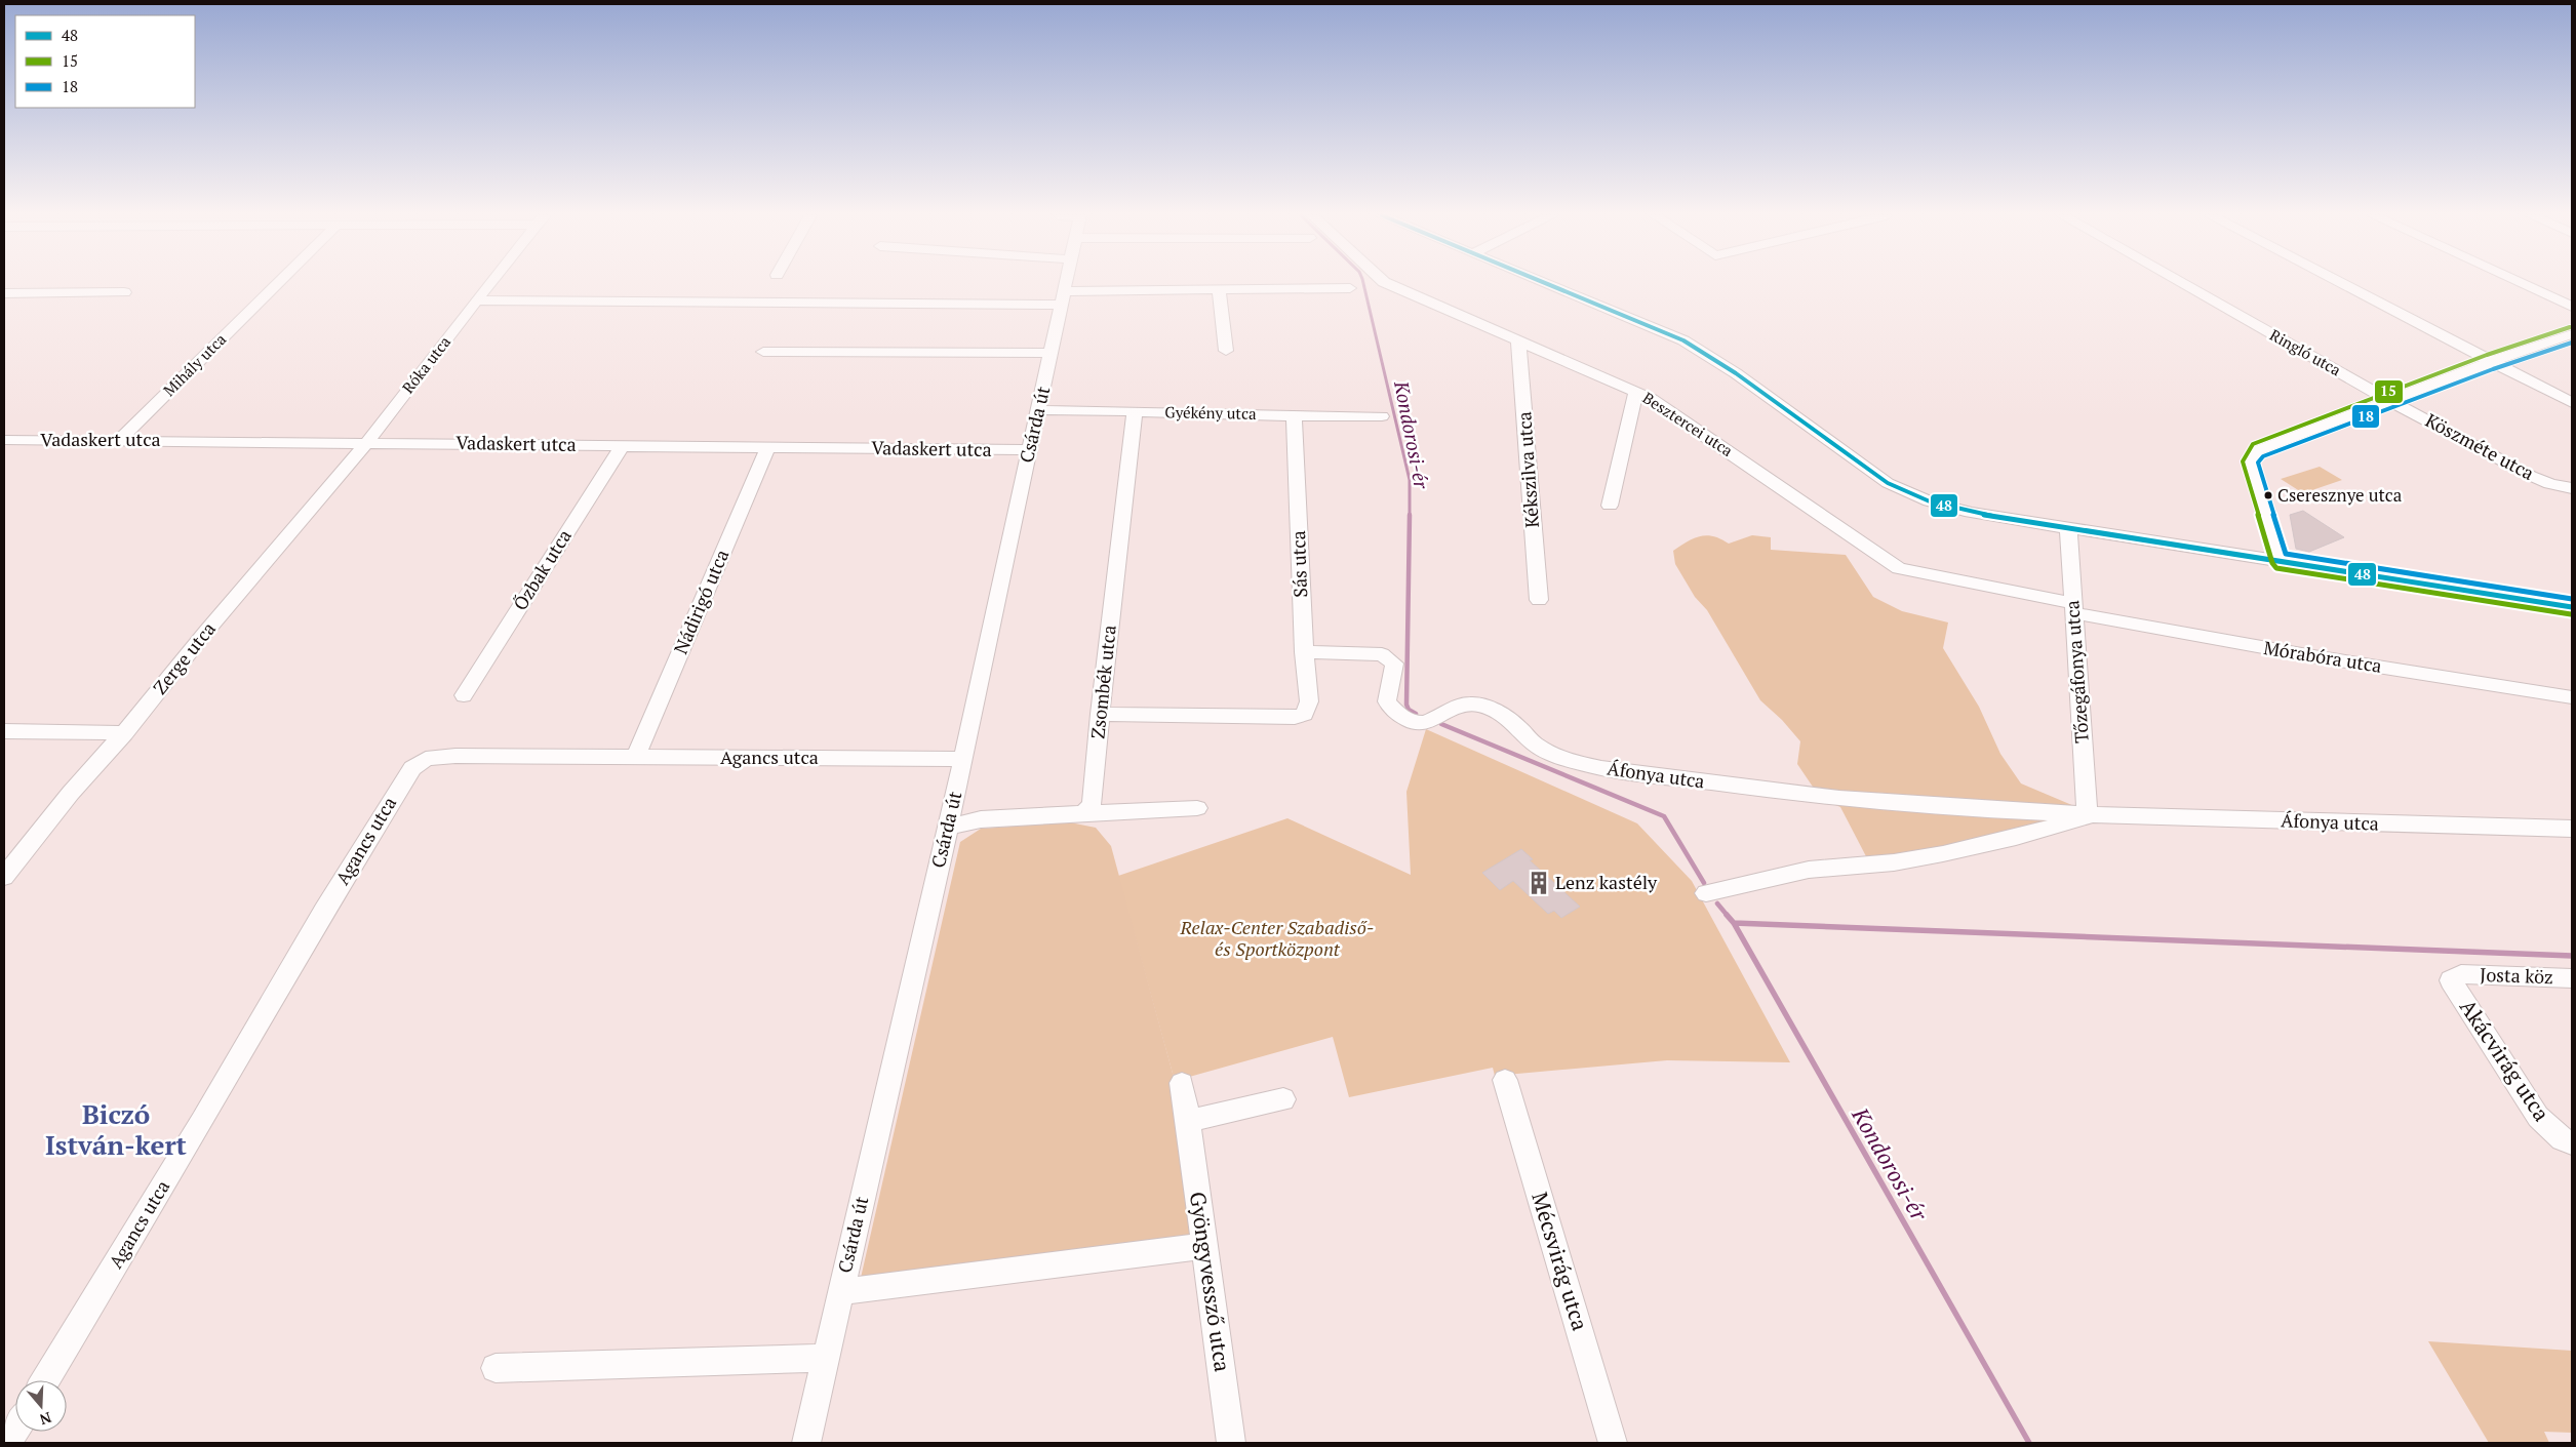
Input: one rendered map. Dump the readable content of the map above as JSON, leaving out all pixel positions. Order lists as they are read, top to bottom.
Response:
{
  "streets": {
    "street": [
      "Ringló utca",
      "Mihály utca",
      "Róka utca",
      "Gyékény utca",
      "Csárda út",
      "Besztercei utca",
      "Vadaskert utca",
      "Köszméte utca",
      "Kékszilva utca",
      "Sás utca",
      "Őzbak utca",
      "Nádirigó utca",
      "Mórabóra utca",
      "Zerge utca",
      "Tőzegáfonya utca",
      "Zsombék utca",
      "Agancs utca",
      "Áfonya utca",
      "Josta köz",
      "Akácvirág utca",
      "Mécsvirág utca",
      "Gyöngyvessző utca"
    ]
  },
  "crossings": [
    ["Ringló utca", "Köszméte utca"],
    ["Mihály utca", "Vadaskert utca"],
    ["Róka utca", "Vadaskert utca"],
    ["Róka utca", "Zerge utca"],
    ["Gyékény utca", "Csárda út"],
    ["Gyékény utca", "Sás utca"],
    ["Gyékény utca", "Zsombék utca"],
    ["Csárda út", "Vadaskert utca"],
    ["Csárda út", "Agancs utca"],
    ["Besztercei utca", "Kékszilva utca"],
    ["Besztercei utca", "Mórabóra utca"],
    ["Besztercei utca", "Tőzegáfonya utca"],
    ["Vadaskert utca", "Őzbak utca"],
    ["Vadaskert utca", "Nádirigó utca"],
    ["Vadaskert utca", "Zerge utca"],
    ["Sás utca", "Zsombék utca"],
    ["Sás utca", "Áfonya utca"],
    ["Nádirigó utca", "Agancs utca"],
    ["Mórabóra utca", "Tőzegáfonya utca"],
    ["Tőzegáfonya utca", "Áfonya utca"],
    ["Josta köz", "Akácvirág utca"]
  ],
  "districts": ["Biczó István-kert"],
  "water": ["Kondorosi-ér"],
  "parks": ["Relax-Center Szabadiső- és Sportközpont"],
  "places": {
    "other": ["Cseresznye utca"],
    "building": ["Lenz kastély"]
  },
  "lines": ["transit line 48", "transit line 15", "transit line 18"],
  "legend": ["48", "15", "18"],
  "north": "bottom"
}
